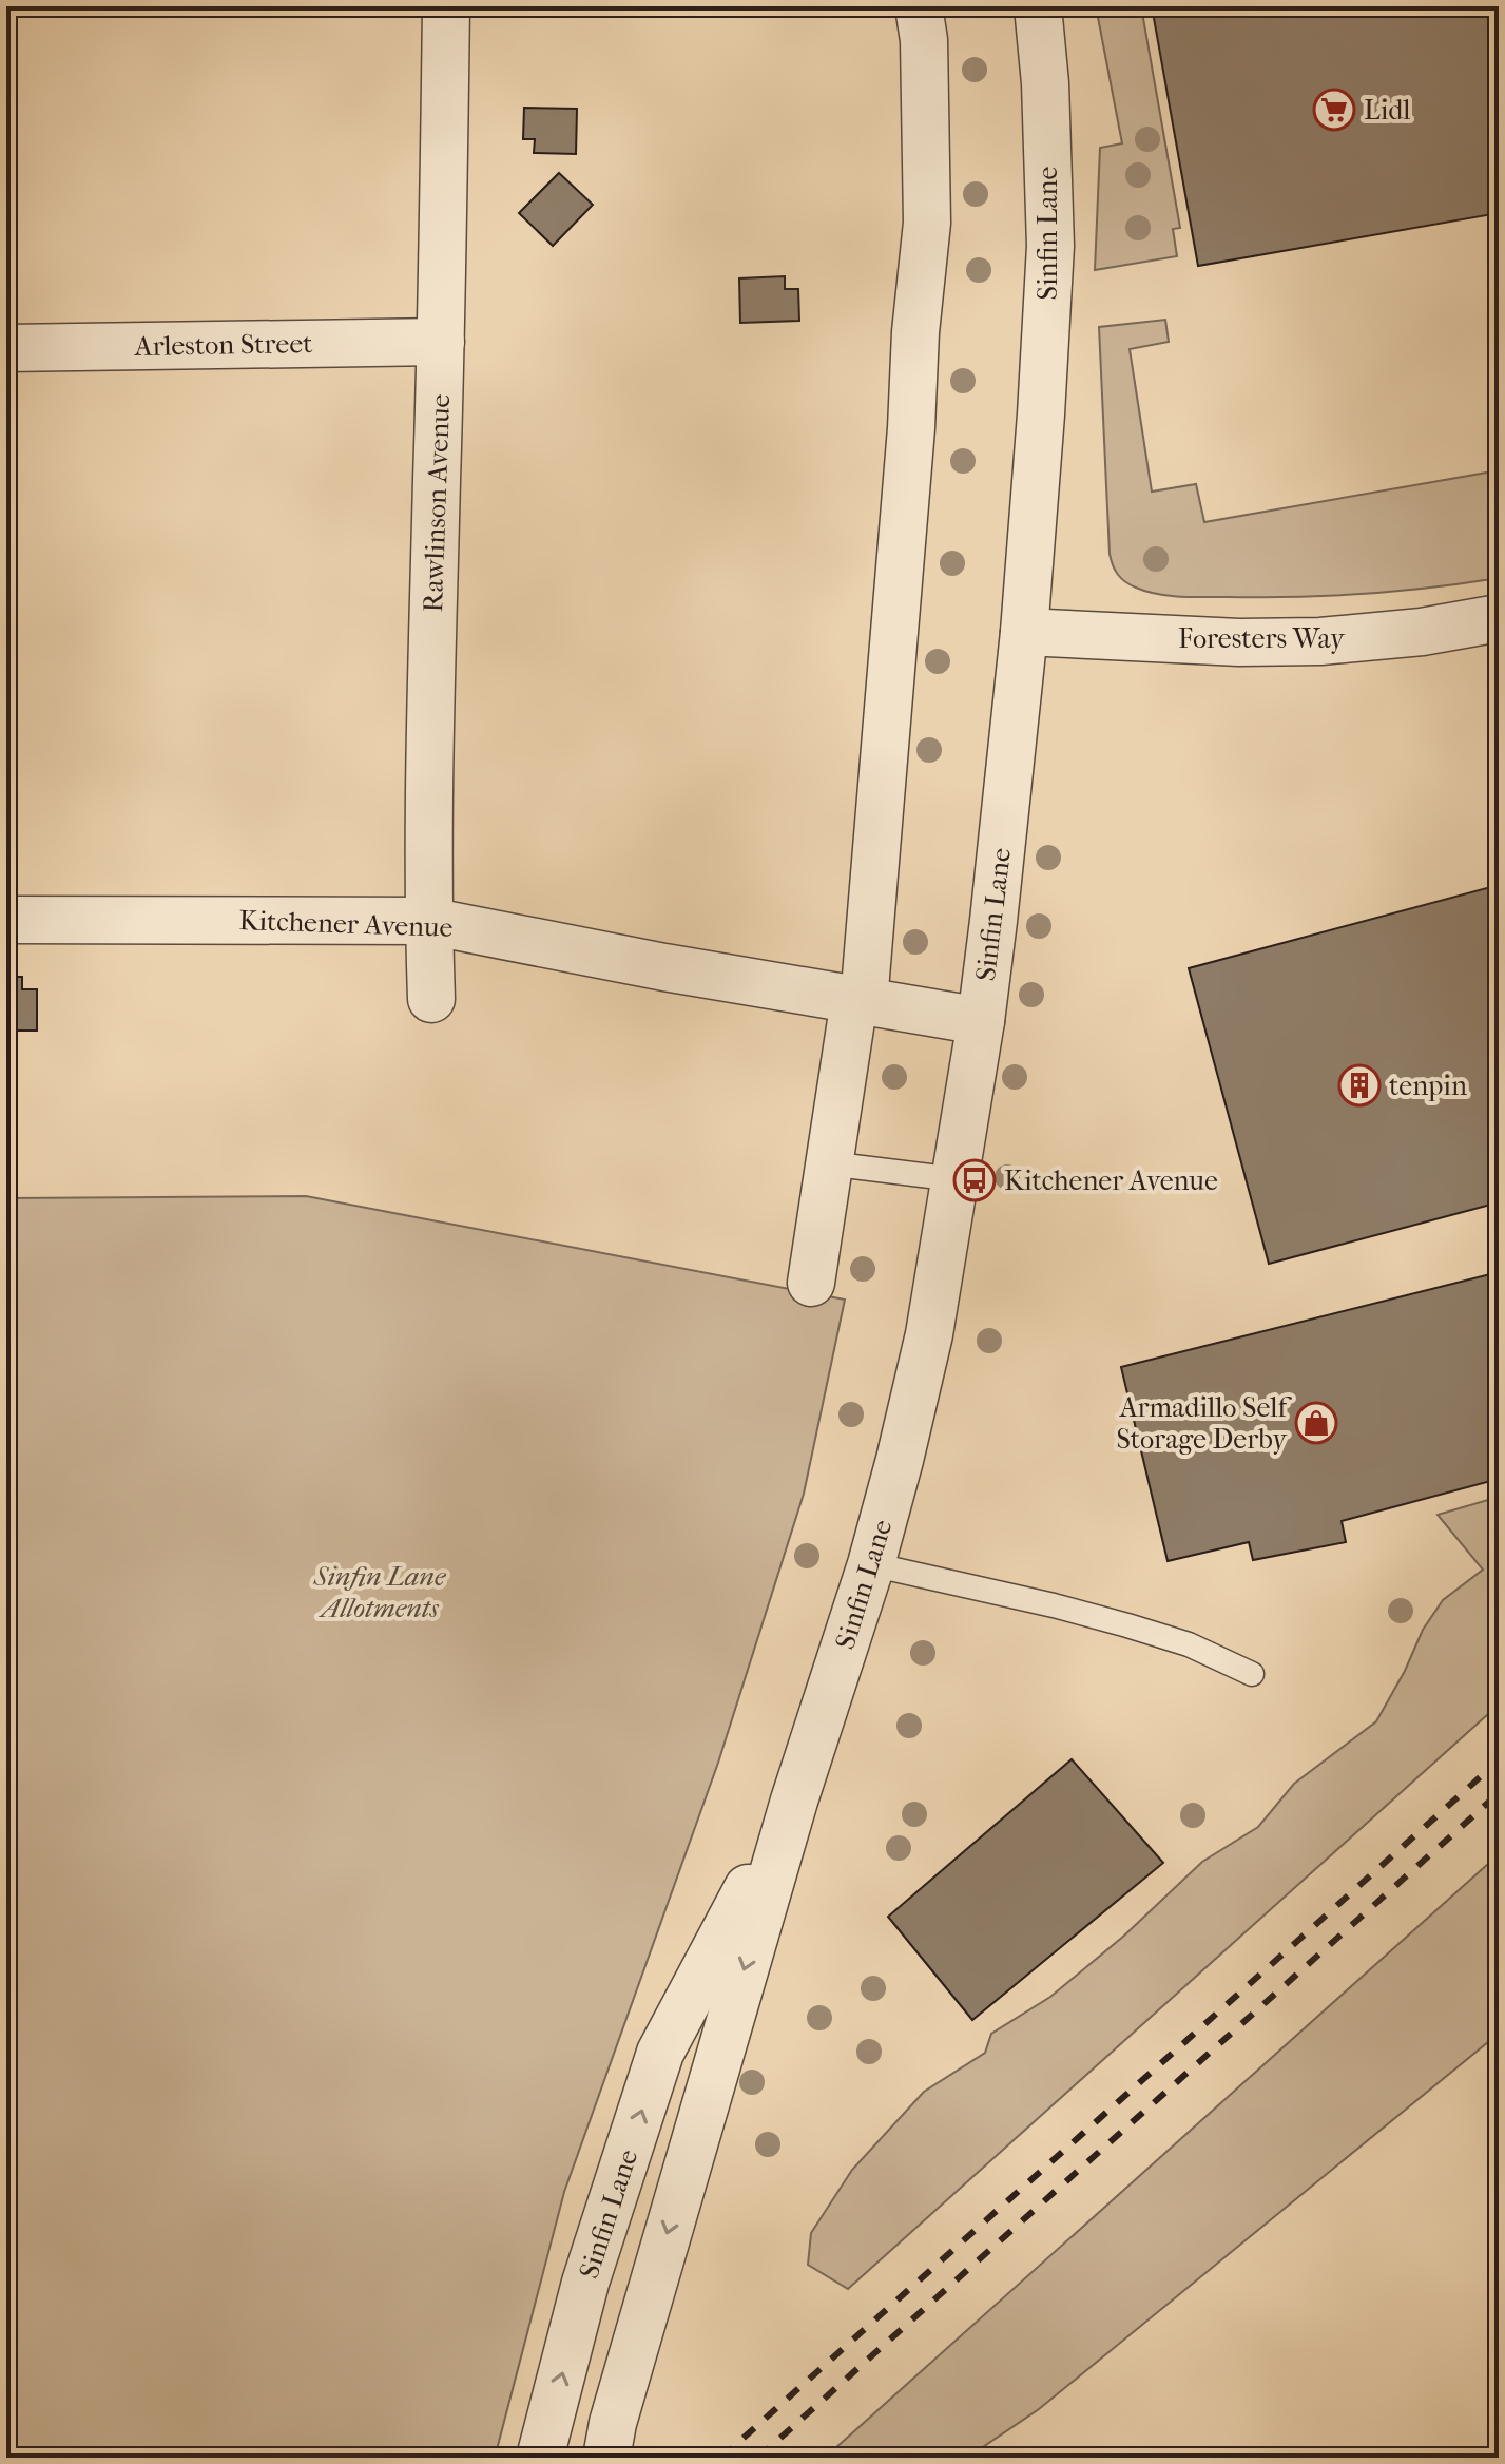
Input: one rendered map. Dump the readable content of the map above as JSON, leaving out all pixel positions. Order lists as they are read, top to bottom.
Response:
{
  "streets": {
    "street": [
      "Sinfin Lane",
      "Arleston Street",
      "Rawlinson Avenue",
      "Foresters Way",
      "Kitchener Avenue"
    ]
  },
  "crossings": [
    ["Sinfin Lane", "Foresters Way"],
    ["Sinfin Lane", "Kitchener Avenue"],
    ["Arleston Street", "Rawlinson Avenue"],
    ["Rawlinson Avenue", "Kitchener Avenue"]
  ],
  "parks": ["Sinfin Lane Allotments"],
  "places": {
    "supermarket": ["Lidl"],
    "building": ["tenpin"],
    "bus stop": ["Kitchener Avenue"],
    "shop": ["Armadillo Self Storage Derby"]
  }
}
